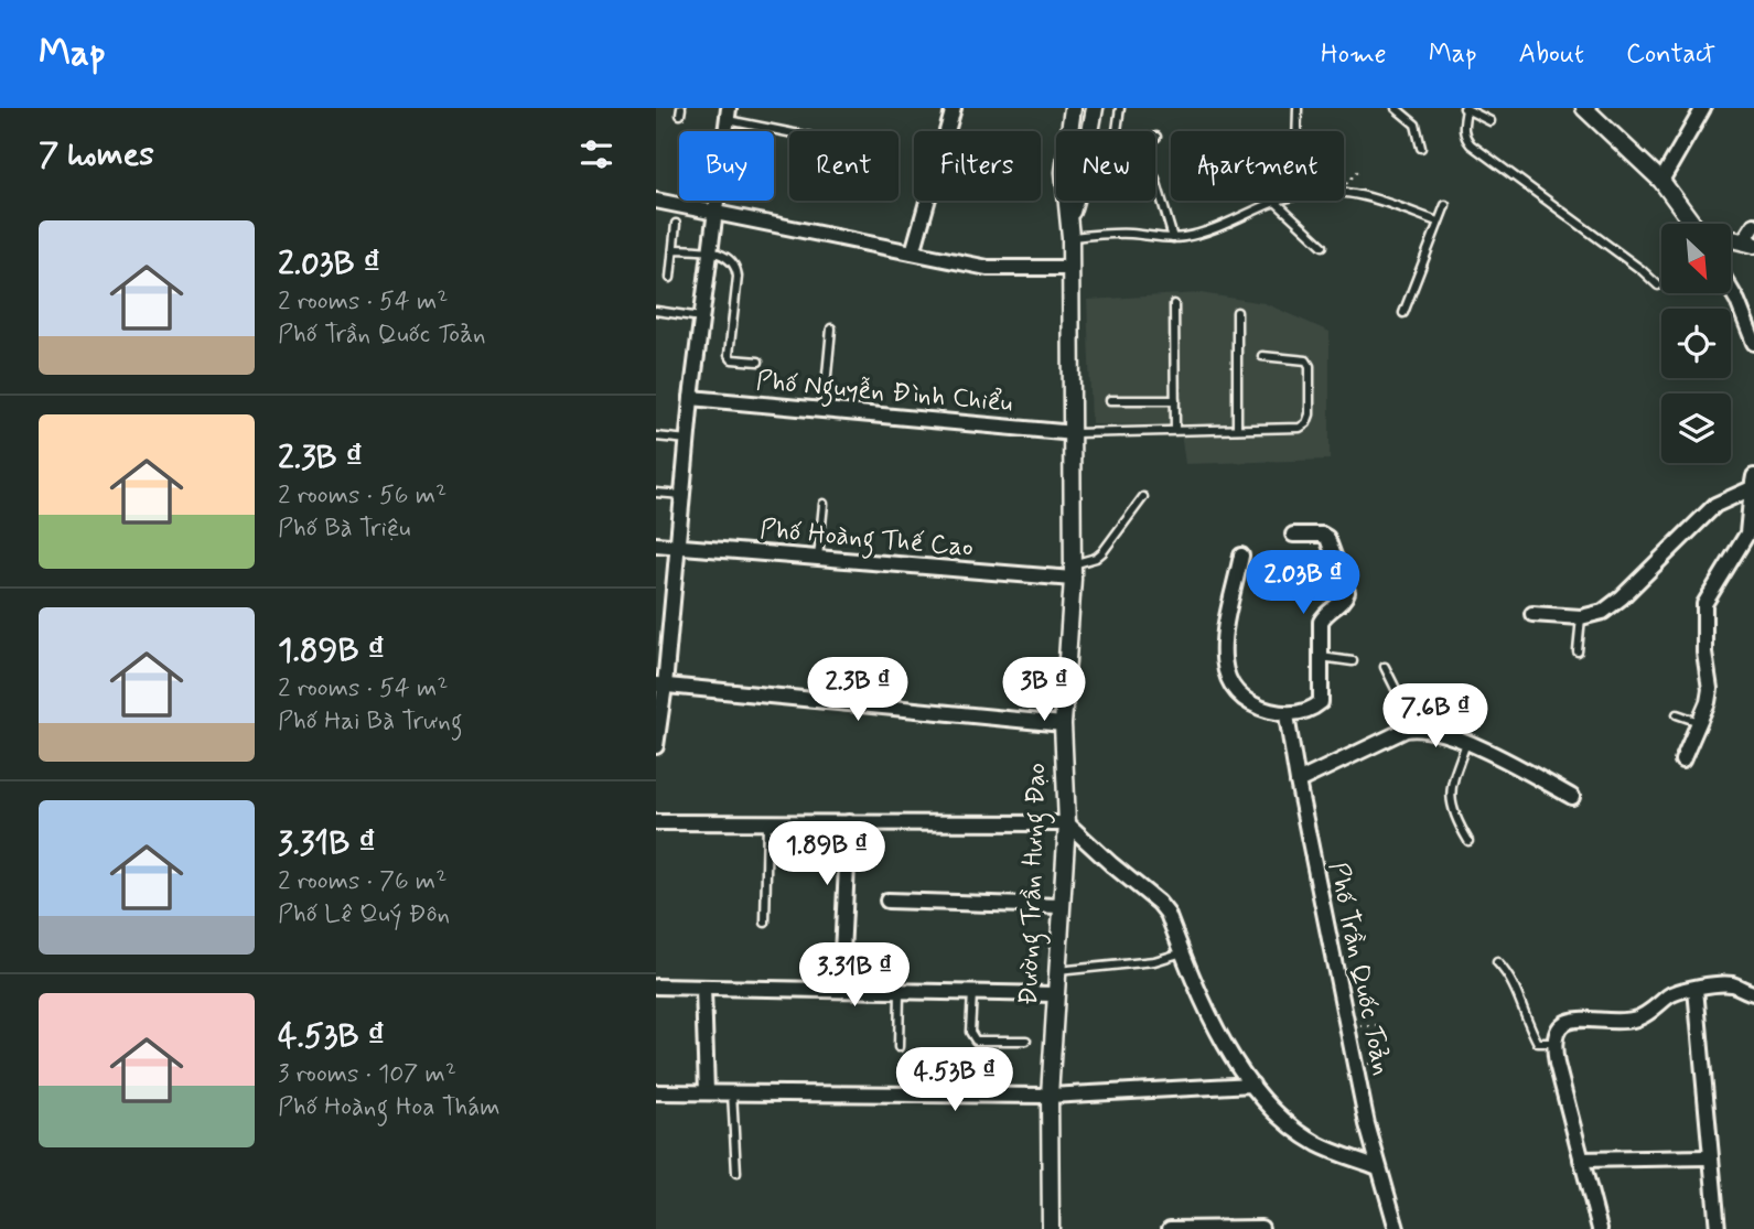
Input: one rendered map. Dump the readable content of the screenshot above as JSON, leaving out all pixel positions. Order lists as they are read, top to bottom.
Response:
{
  "streets": {
    "street": [
      "Phố Nguyễn Đình Chiểu",
      "Phố Hoàng Thế Cao",
      "Đường Trần Hưng Đạo",
      "Phố Trần Quốc Toản"
    ]
  },
  "crossings": [
    ["Phố Nguyễn Đình Chiểu", "Đường Trần Hưng Đạo"],
    ["Phố Hoàng Thế Cao", "Đường Trần Hưng Đạo"]
  ],
  "north": "bottom right",
  "page": {
    "header": "Map",
    "nav": [
      "Home",
      "Map",
      "About",
      "Contact"
    ],
    "heading": "7 homes",
    "chip": [
      "Buy",
      "Rent",
      "Filters",
      "New",
      "Apartment"
    ],
    "list": [
      {
        "name": "2.03B ₫",
        "note": "2 rooms · 54 m² · Phố Trần Quốc Toản"
      },
      {
        "name": "2.3B ₫",
        "note": "2 rooms · 56 m² · Phố Bà Triệu"
      },
      {
        "name": "1.89B ₫",
        "note": "2 rooms · 54 m² · Phố Hai Bà Trưng"
      },
      {
        "name": "3.31B ₫",
        "note": "2 rooms · 76 m² · Phố Lê Quý Đôn"
      },
      {
        "name": "4.53B ₫",
        "note": "3 rooms · 107 m² · Phố Hoàng Hoa Thám"
      }
    ],
    "price": [
      "2.03B ₫",
      "2.3B ₫",
      "3B ₫",
      "7.6B ₫",
      "1.89B ₫",
      "3.31B ₫",
      "4.53B ₫"
    ]
  }
}
